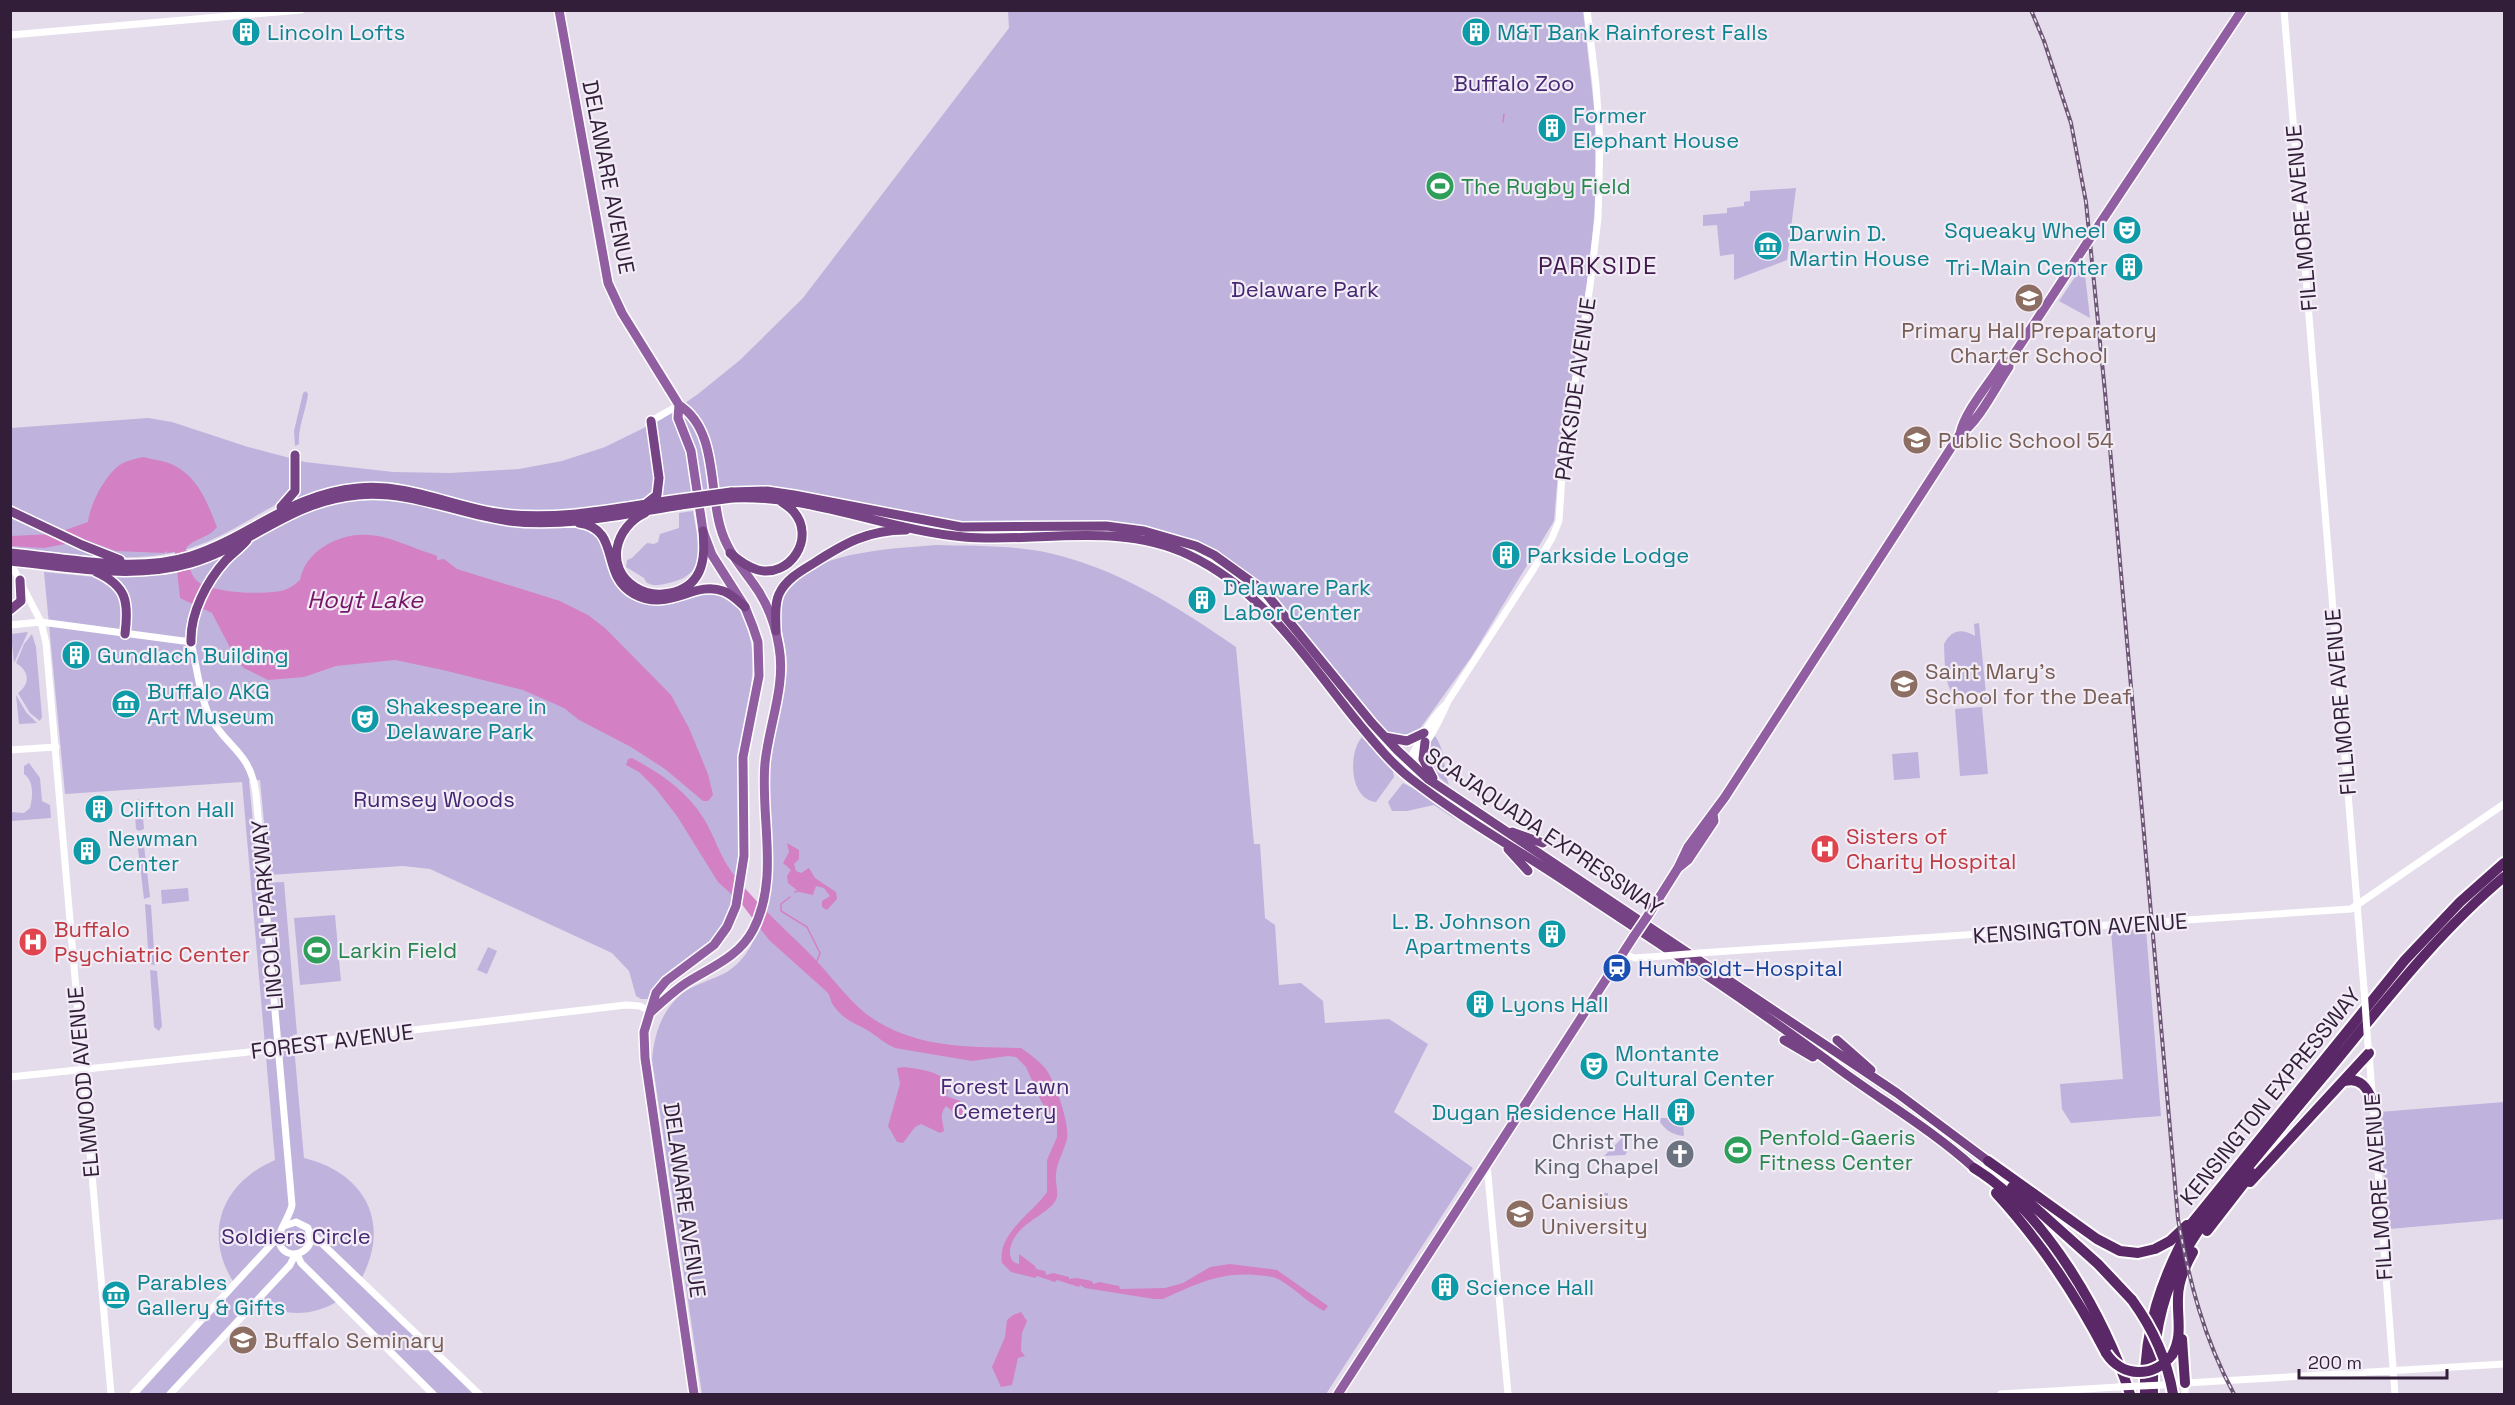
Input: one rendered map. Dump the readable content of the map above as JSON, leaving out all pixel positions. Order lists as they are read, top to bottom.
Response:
{
  "streets": {
    "highway": ["SCAJAQUADA EXPRESSWAY", "KENSINGTON EXPRESSWAY"],
    "main road": ["DELAWARE AVENUE"],
    "street": [
      "FILLMORE AVENUE",
      "PARKSIDE AVENUE",
      "LINCOLN PARKWAY",
      "KENSINGTON AVENUE",
      "FOREST AVENUE",
      "ELMWOOD AVENUE"
    ]
  },
  "crossings": [
    ["DELAWARE AVENUE", "FOREST AVENUE"],
    ["FILLMORE AVENUE", "KENSINGTON AVENUE"],
    ["PARKSIDE AVENUE", "SCAJAQUADA EXPRESSWAY"],
    ["SCAJAQUADA EXPRESSWAY", "ELMWOOD AVENUE"],
    ["LINCOLN PARKWAY", "FOREST AVENUE"],
    ["FOREST AVENUE", "ELMWOOD AVENUE"]
  ],
  "districts": ["PARKSIDE"],
  "water": ["Hoyt Lake"],
  "parks": [
    "Buffalo Zoo",
    "Delaware Park",
    "Rumsey Woods",
    "Forest Lawn Cemetery",
    "Soldiers Circle"
  ],
  "places": {
    "building": [
      "Lincoln Lofts",
      "M&T Bank Rainforest Falls",
      "Former Elephant House",
      "Tri-Main Center",
      "Parkside Lodge",
      "Delaware Park Labor Center",
      "Gundlach Building",
      "Clifton Hall",
      "Newman Center",
      "L. B. Johnson Apartments",
      "Lyons Hall",
      "Dugan Residence Hall",
      "Science Hall"
    ],
    "sports": ["The Rugby Field", "Larkin Field", "Penfold-Gaeris Fitness Center"],
    "theatre": ["Squeaky Wheel", "Shakespeare in Delaware Park", "Montante Cultural Center"],
    "museum": ["Darwin D. Martin House", "Buffalo AKG Art Museum", "Parables Gallery & Gifts"],
    "school or university": [
      "Primary Hall Preparatory Charter School",
      "Public School 54",
      "Saint Mary's School for the Deaf",
      "Canisius University",
      "Buffalo Seminary"
    ],
    "hospital": ["Sisters of Charity Hospital", "Buffalo Psychiatric Center"],
    "station": ["Humboldt–Hospital"],
    "church": ["Christ The King Chapel"]
  },
  "scale_bar": "200 m"
}
